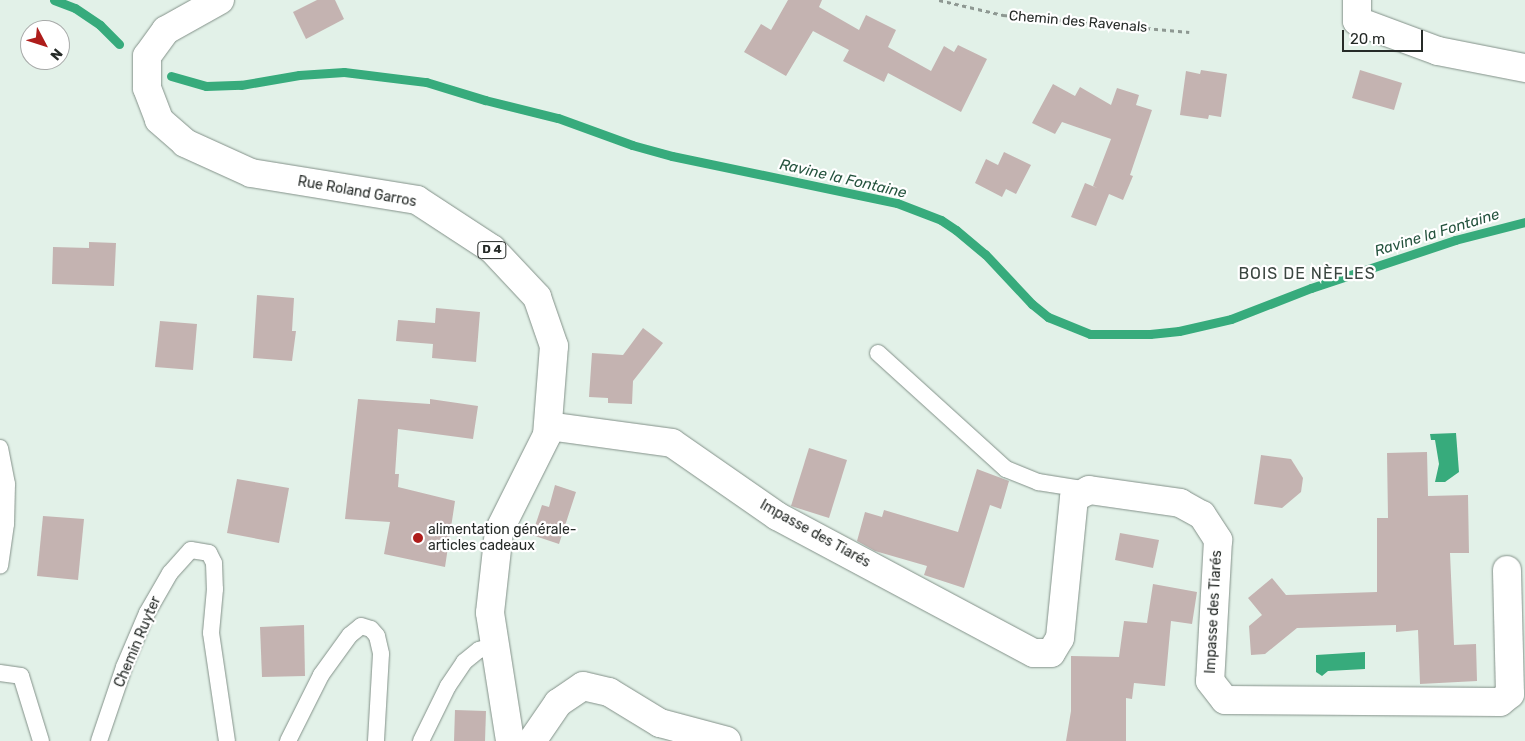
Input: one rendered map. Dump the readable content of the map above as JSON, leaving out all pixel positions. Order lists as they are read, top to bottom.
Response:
{
  "streets": {
    "street": ["Rue Roland Garros", "D 4", "Impasse des Tiarés"],
    "lane": ["Chemin Ruyter"],
    "path": ["Chemin des Ravenals"]
  },
  "crossings": [
    ["Rue Roland Garros", "Impasse des Tiarés"]
  ],
  "districts": ["BOIS DE NÈFLES"],
  "water": ["Ravine la Fontaine"],
  "places": ["alimentation générale- articles cadeaux"],
  "scale_bar": "20 m",
  "north": "bottom right"
}
